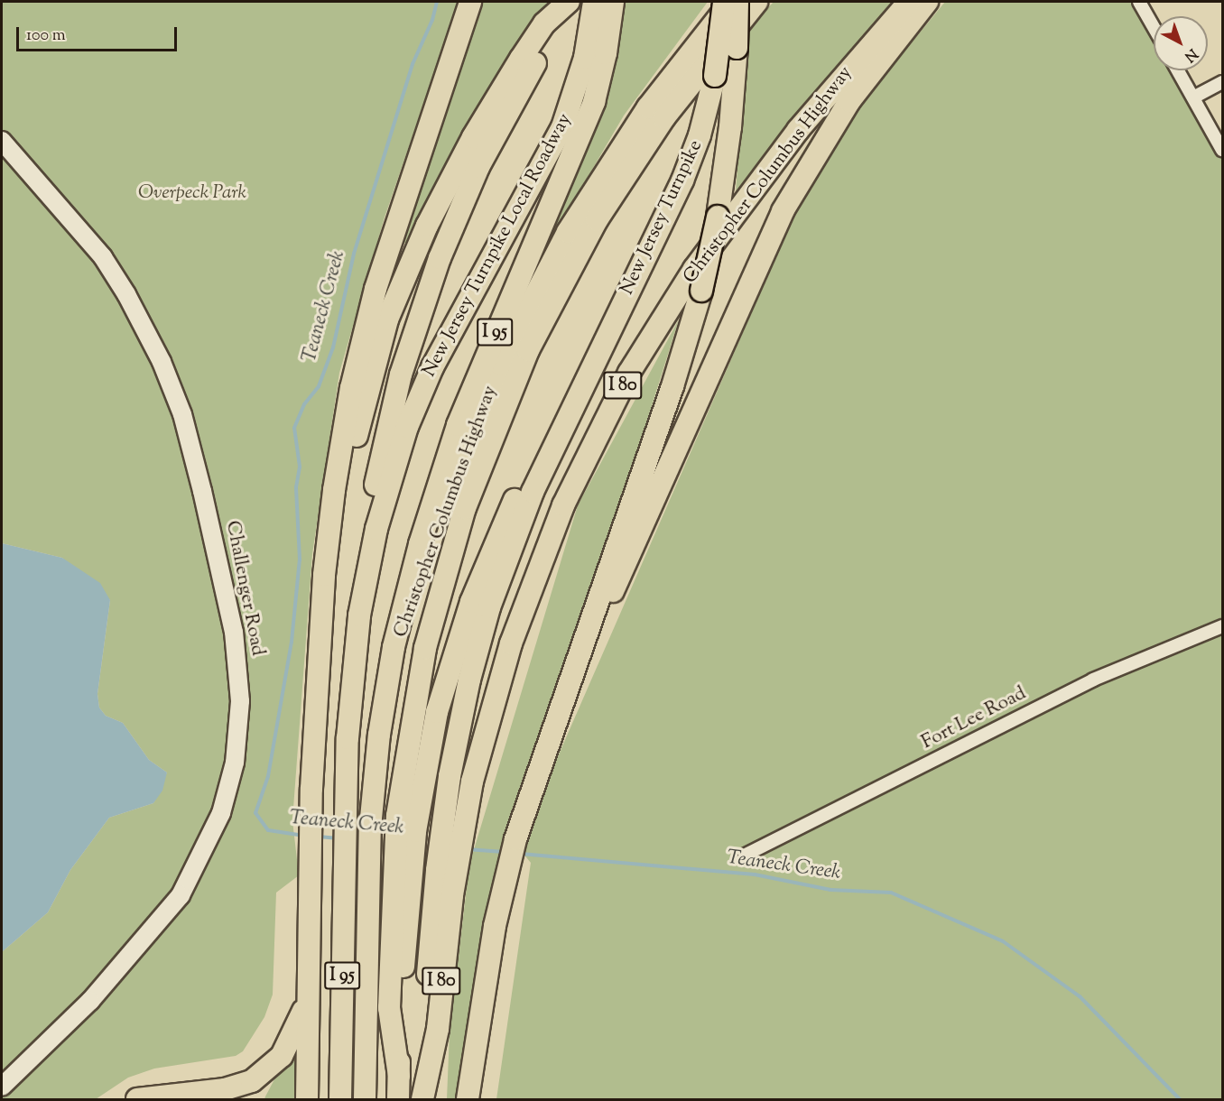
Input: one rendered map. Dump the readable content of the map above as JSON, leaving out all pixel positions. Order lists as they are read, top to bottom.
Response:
{
  "streets": {
    "highway": [
      "Christopher Columbus Highway",
      "New Jersey Turnpike",
      "New Jersey Turnpike Local Roadway",
      "I 95",
      "I 80"
    ],
    "street": ["Challenger Road", "Fort Lee Road"]
  },
  "crossings": [
    ["Christopher Columbus Highway", "I 95"]
  ],
  "water": ["Teaneck Creek"],
  "parks": ["Overpeck Park"],
  "scale_bar": "100 m",
  "north": "bottom right"
}
